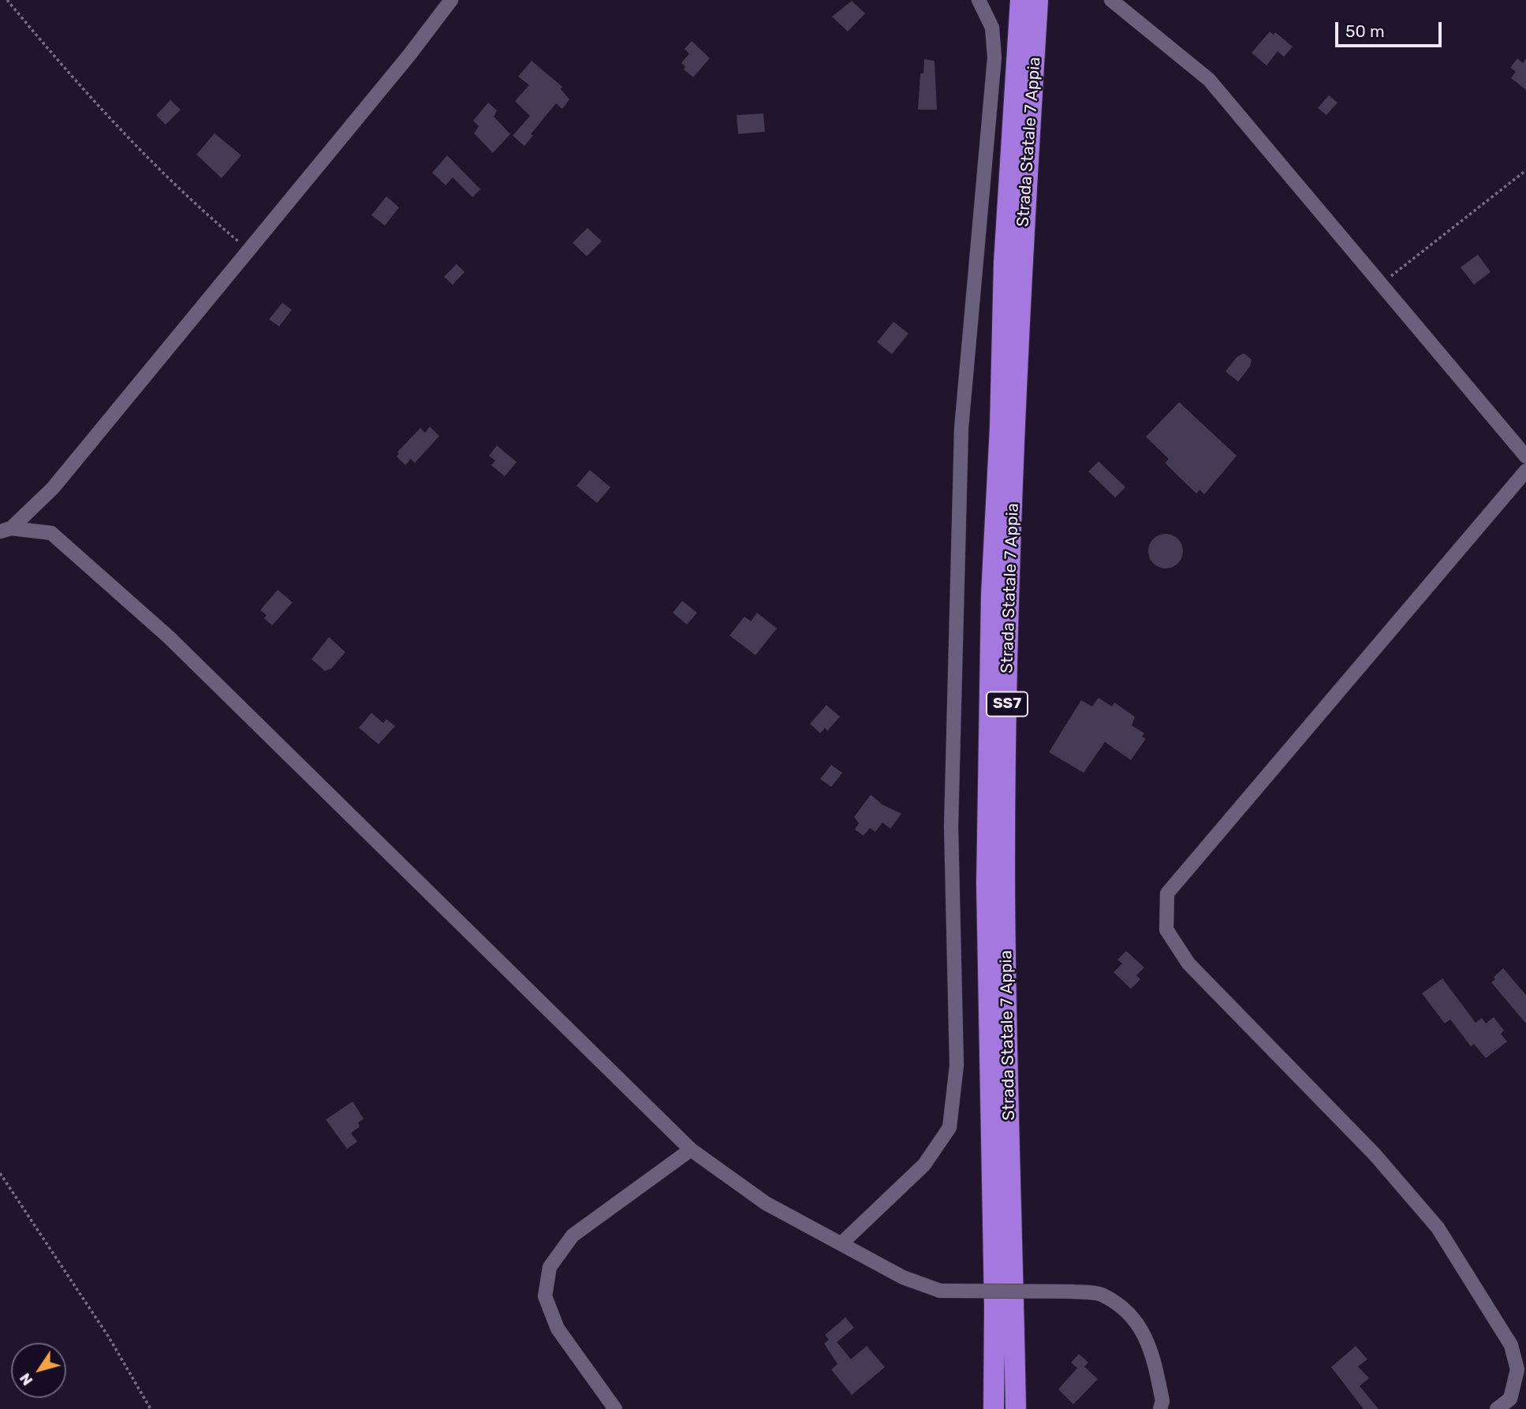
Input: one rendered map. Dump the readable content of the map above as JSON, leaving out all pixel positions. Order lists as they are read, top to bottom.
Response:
{
  "streets": {
    "highway": ["Strada Statale 7 Appia", "SS7"]
  },
  "scale_bar": "50 m",
  "north": "bottom left"
}
